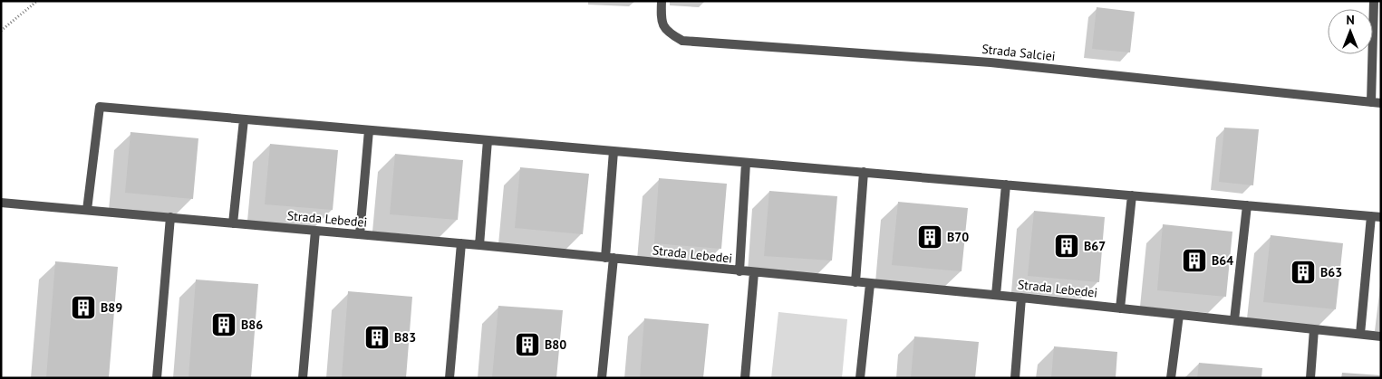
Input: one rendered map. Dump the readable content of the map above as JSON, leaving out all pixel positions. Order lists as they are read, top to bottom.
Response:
{
  "streets": {
    "street": ["Strada Salciei", "Strada Lebedei"]
  },
  "places": {
    "building": [
      "B70",
      "B67",
      "B64",
      "B63",
      "B89",
      "B86",
      "B83",
      "B80"
    ]
  },
  "north": "top"
}
